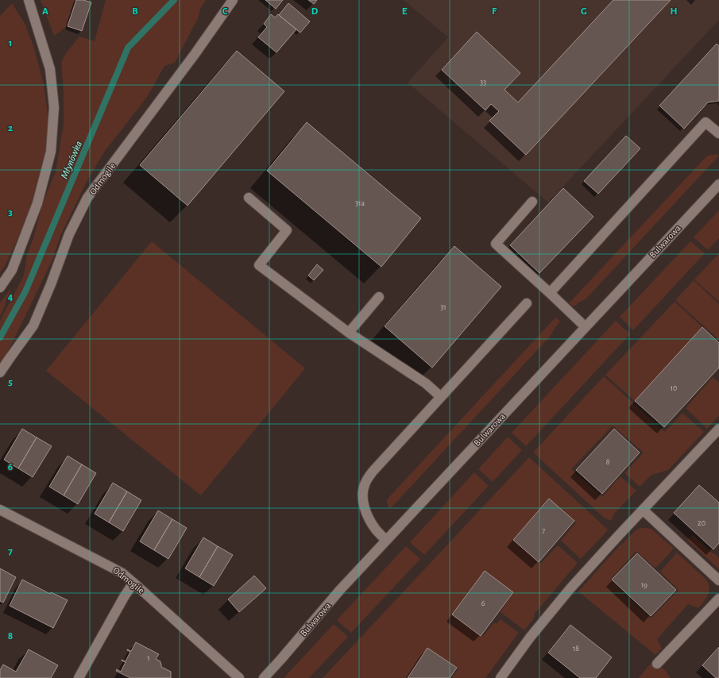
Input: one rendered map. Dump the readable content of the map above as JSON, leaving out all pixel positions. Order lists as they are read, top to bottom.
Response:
{
  "streets": {
    "street": ["Odmogile", "Bulwarowa"]
  },
  "water": ["Młynówka"],
  "house_numbers": [
    "33",
    "31a",
    "31",
    "10",
    "8",
    "20",
    "7",
    "19",
    "6",
    "18",
    "1"
  ],
  "grid": {
    "columns": [
      "A",
      "B",
      "C",
      "D",
      "E",
      "F",
      "G",
      "H"
    ],
    "rows": [
      "1",
      "2",
      "3",
      "4",
      "5",
      "6",
      "7",
      "8"
    ]
  }
}
